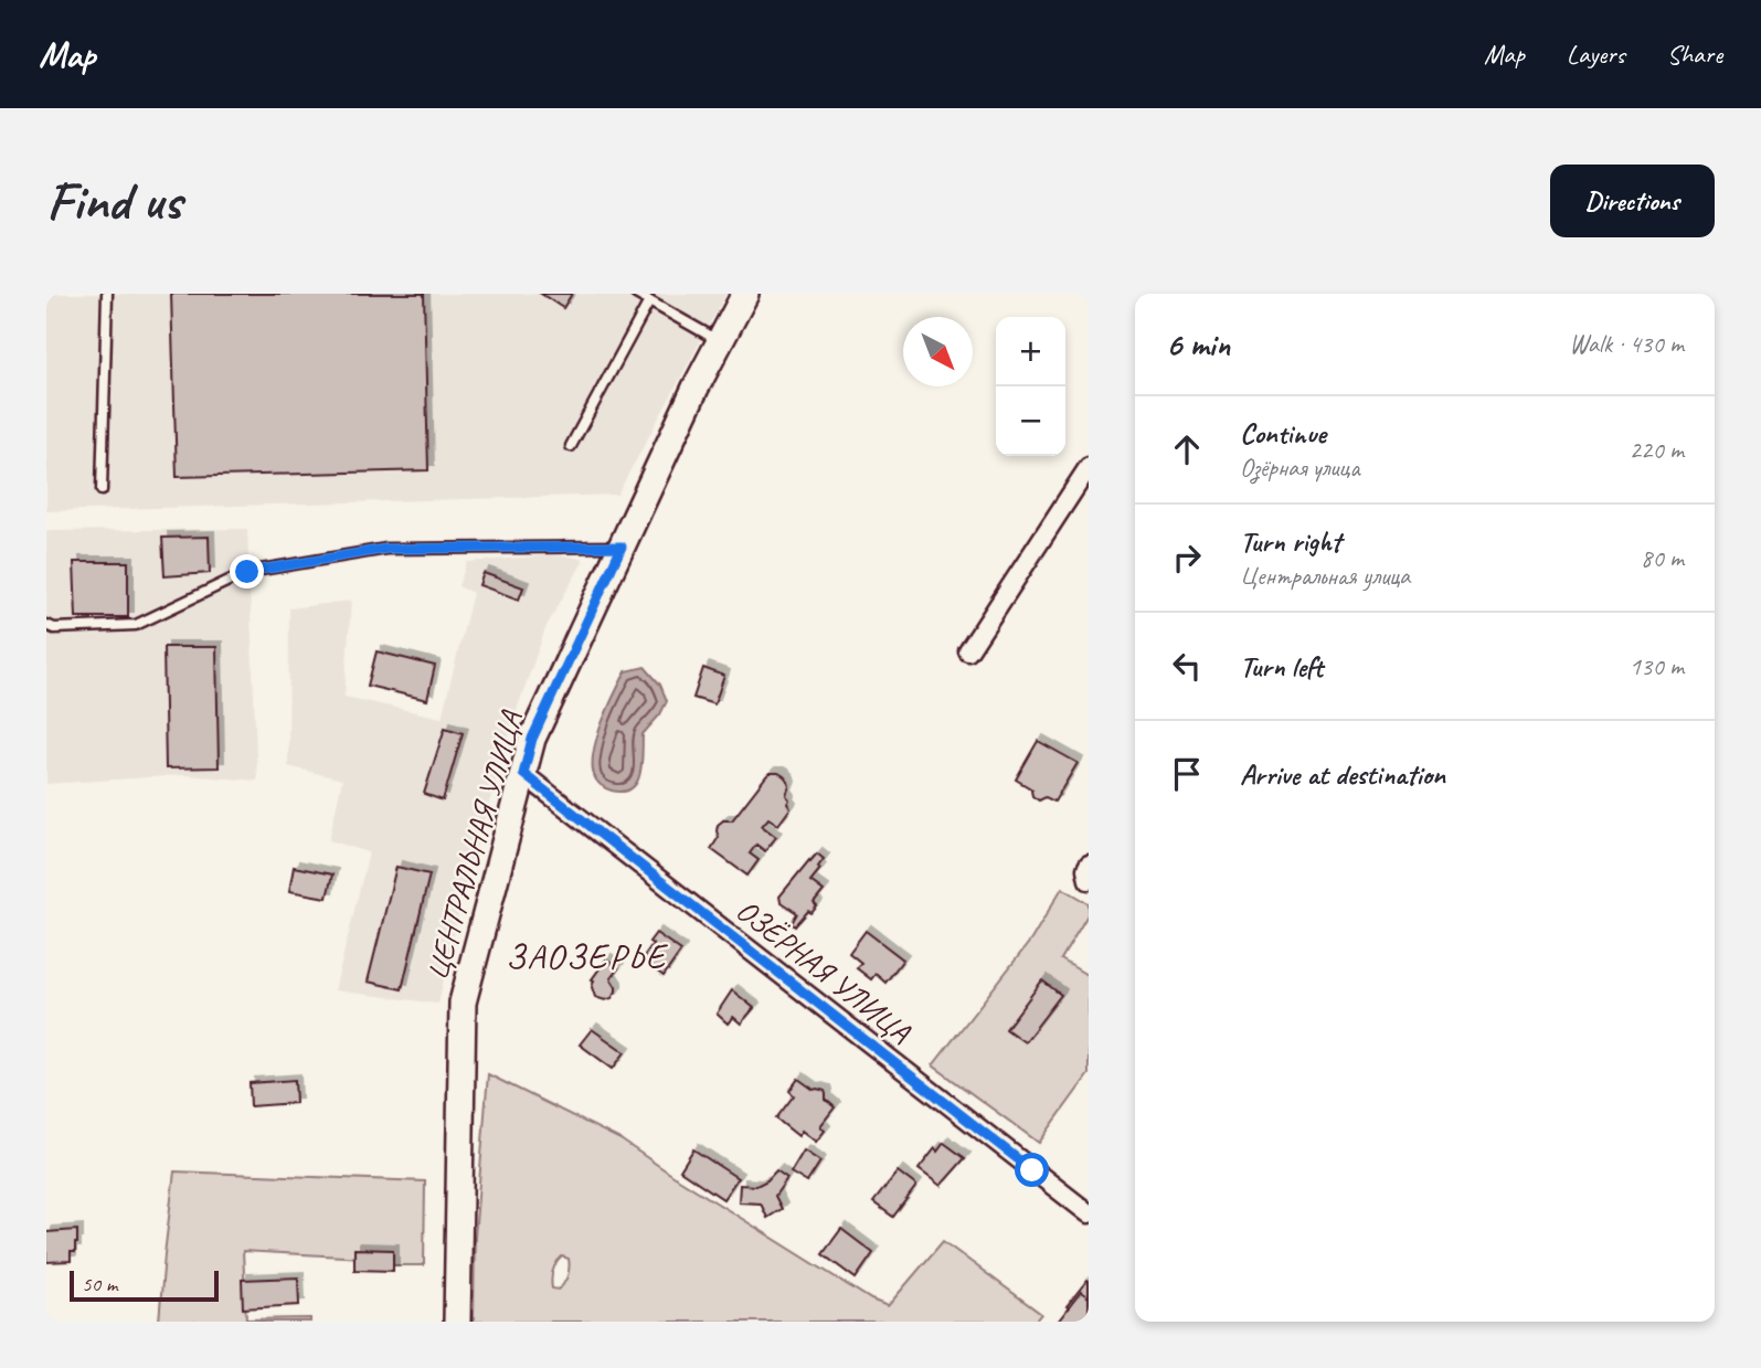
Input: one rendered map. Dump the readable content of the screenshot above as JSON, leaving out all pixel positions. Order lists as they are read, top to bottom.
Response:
{
  "streets": {
    "main road": ["ЦЕНТРАЛЬНАЯ УЛИЦА"],
    "street": ["ОЗЁРНАЯ УЛИЦА"]
  },
  "crossings": [
    ["ЦЕНТРАЛЬНАЯ УЛИЦА", "ОЗЁРНАЯ УЛИЦА"]
  ],
  "districts": ["ЗАОЗЕРЬЕ"],
  "scale_bar": "50 m",
  "north": "bottom right",
  "page": {
    "header": "Map",
    "nav": ["Map", "Layers", "Share"],
    "buttons": "Directions",
    "title": "Find us",
    "heading": ["6 min", "Walk · 430 m"],
    "map_buttons": ["+", "−"],
    "list": [
      ["Continue", "Озёрная улица", "220 m"],
      ["Turn right", "Центральная улица", "80 m"],
      ["Turn left", "130 m"],
      "Arrive at destination"
    ],
    "scale": "50 m"
  }
}
